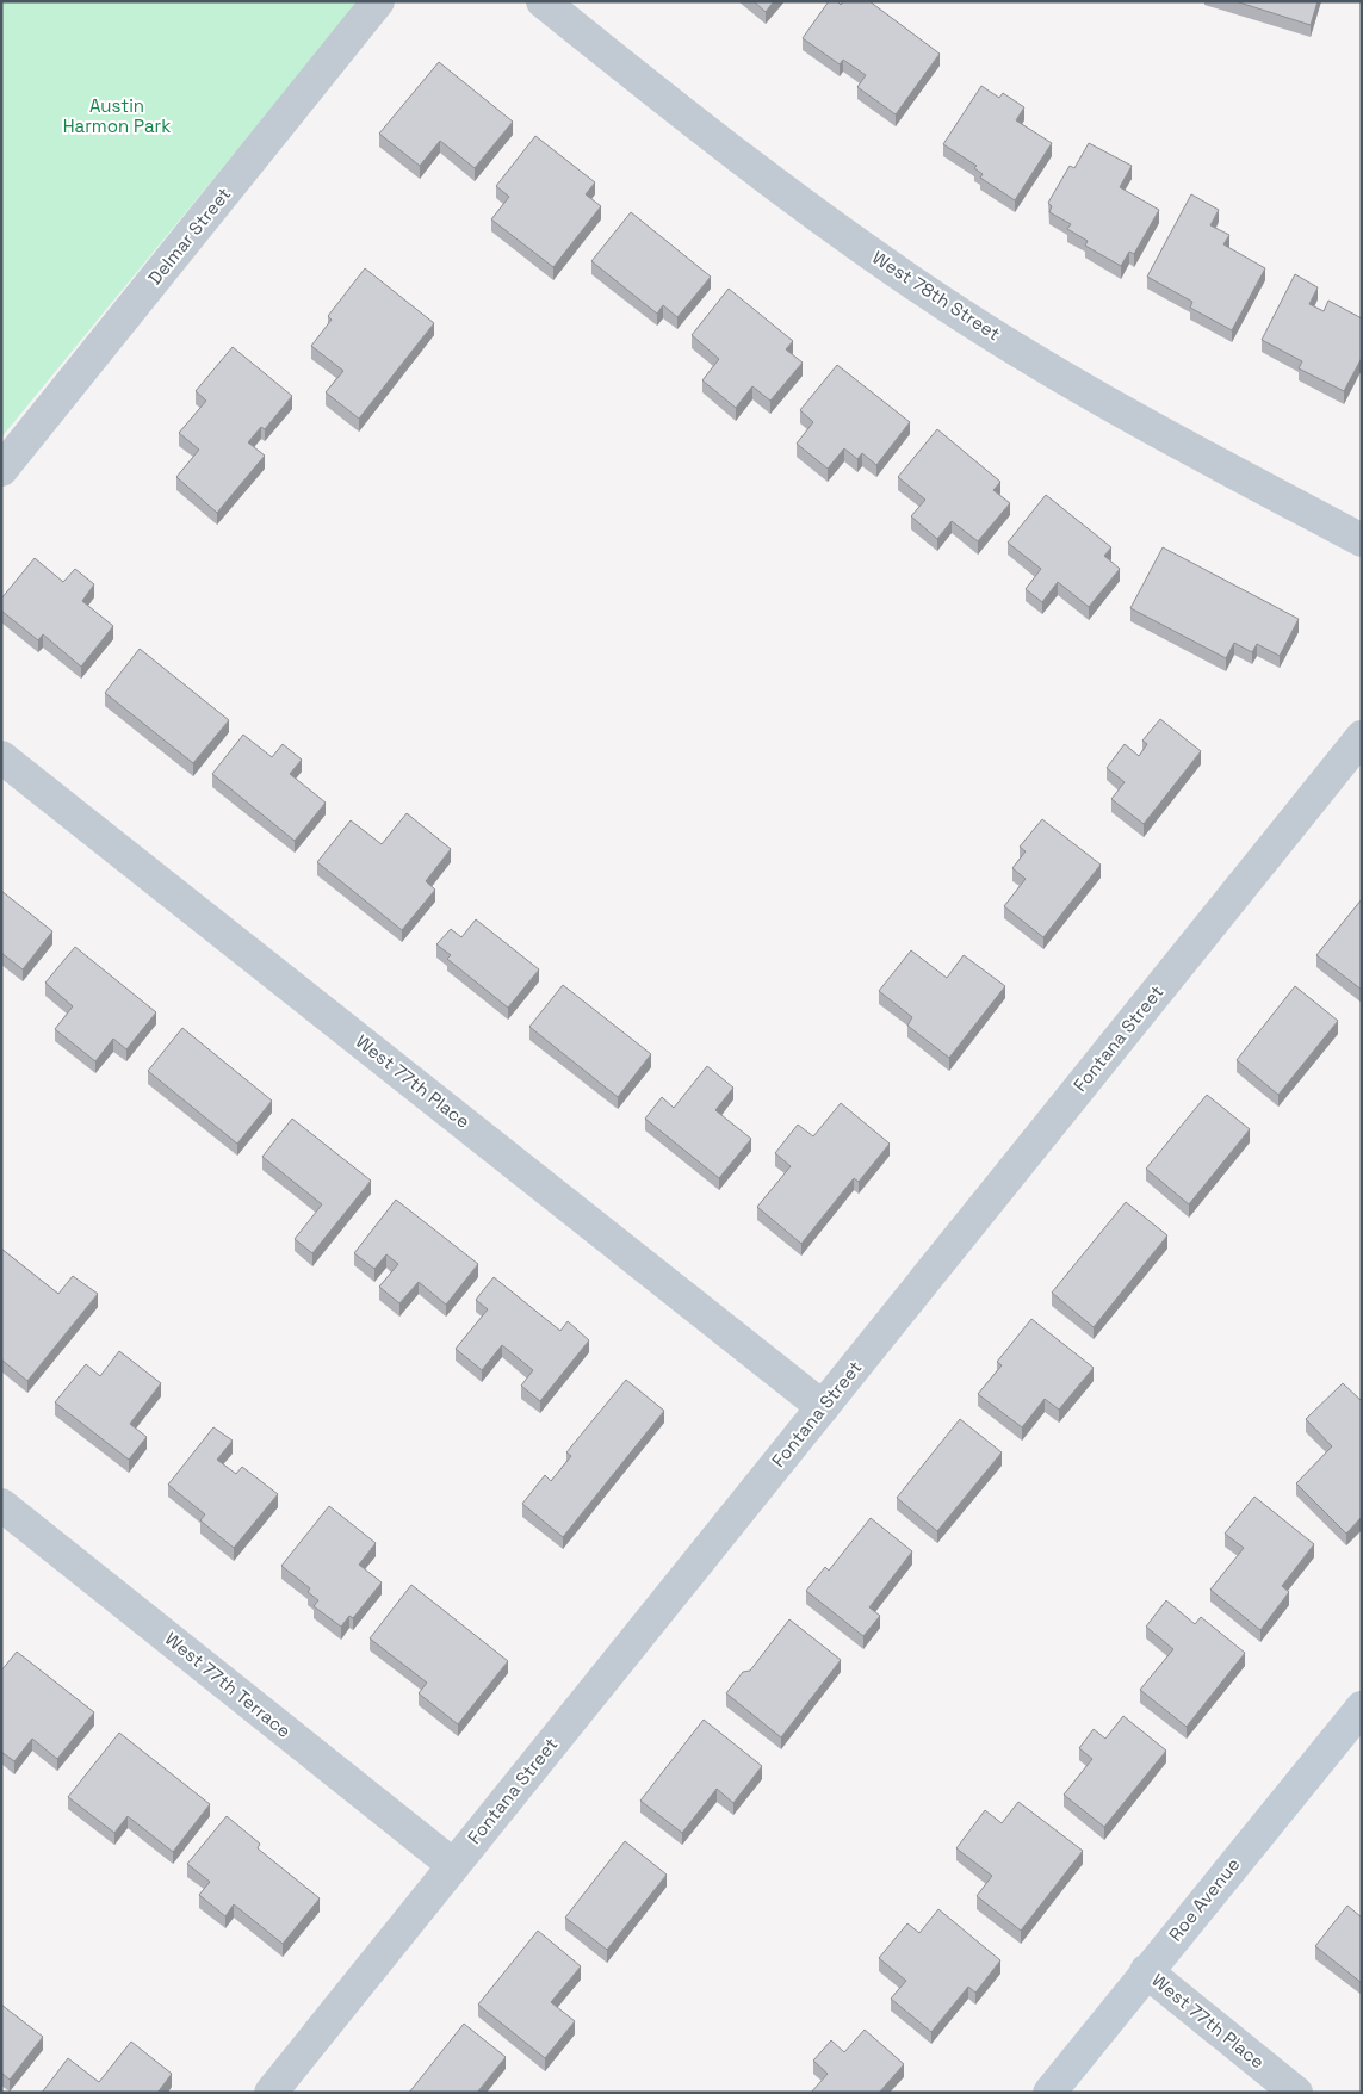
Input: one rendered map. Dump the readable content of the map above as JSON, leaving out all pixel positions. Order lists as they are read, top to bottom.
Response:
{
  "streets": {
    "main road": ["Roe Avenue"],
    "street": [
      "Delmar Street",
      "West 78th Street",
      "Fontana Street",
      "West 77th Place",
      "West 77th Terrace"
    ]
  },
  "crossings": [
    ["Fontana Street", "West 77th Place"],
    ["Fontana Street", "West 77th Terrace"],
    ["West 77th Place", "Roe Avenue"]
  ],
  "parks": ["Austin Harmon Park"]
}
